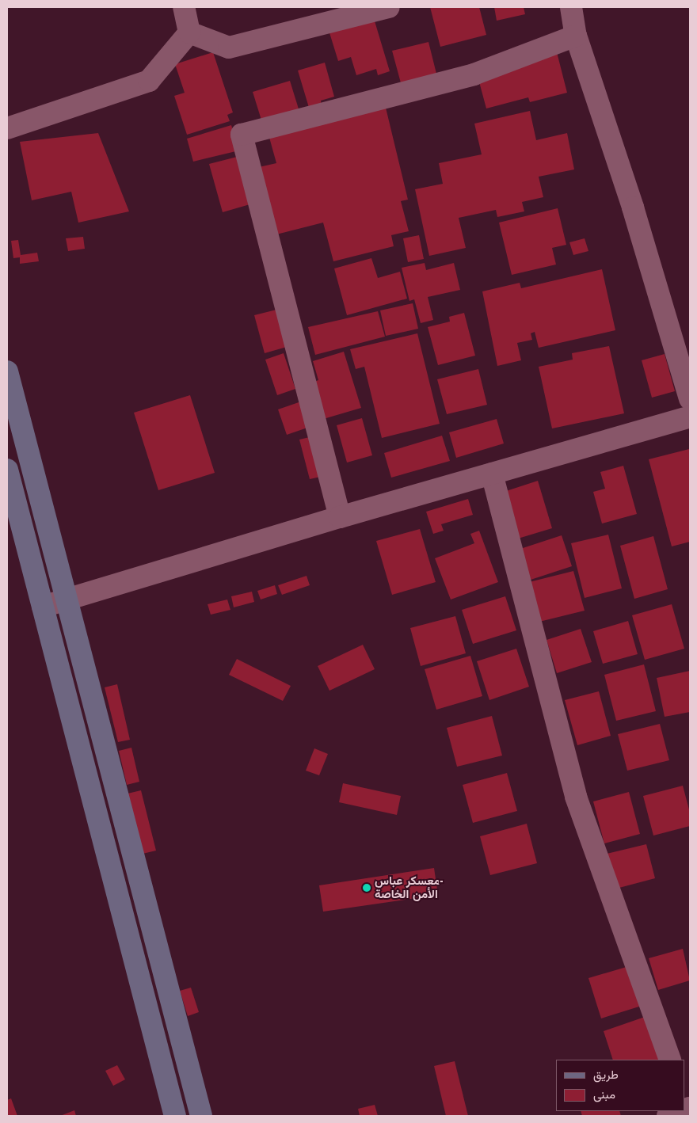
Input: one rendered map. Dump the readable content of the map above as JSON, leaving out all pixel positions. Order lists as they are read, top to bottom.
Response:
{
  "places": ["معسكر عباس- الأمن الخاصة"],
  "legend": ["طريق", "مبنى"]
}
